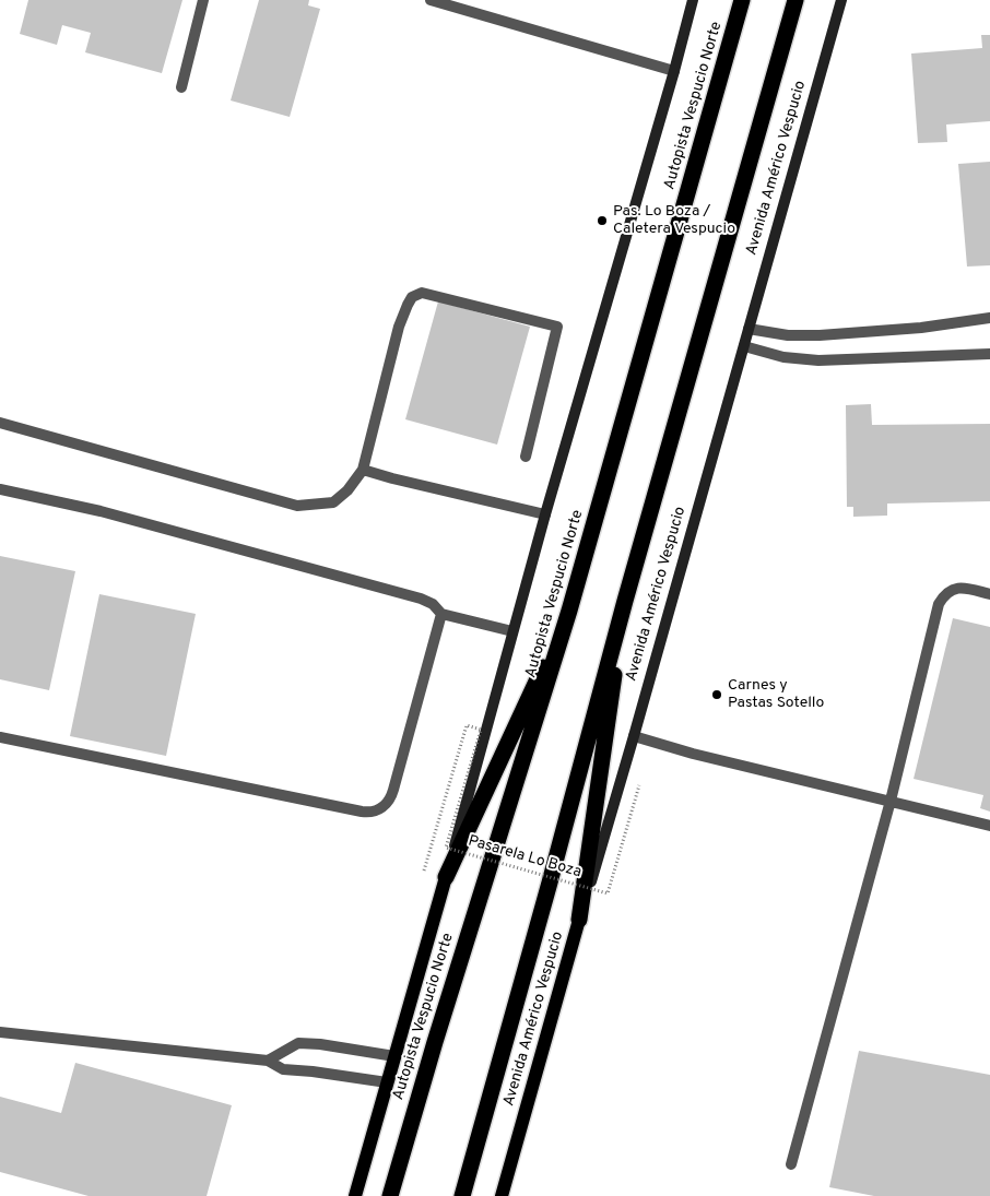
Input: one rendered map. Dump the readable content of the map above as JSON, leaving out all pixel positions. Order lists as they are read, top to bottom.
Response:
{
  "streets": {
    "highway": ["Autopista Vespucio Norte"],
    "main road": ["Avenida Américo Vespucio"],
    "path": ["Pasarela Lo Boza"]
  },
  "places": ["Pas. Lo Boza / Caletera Vespucio", "Carnes y Pastas Sotello"]
}
